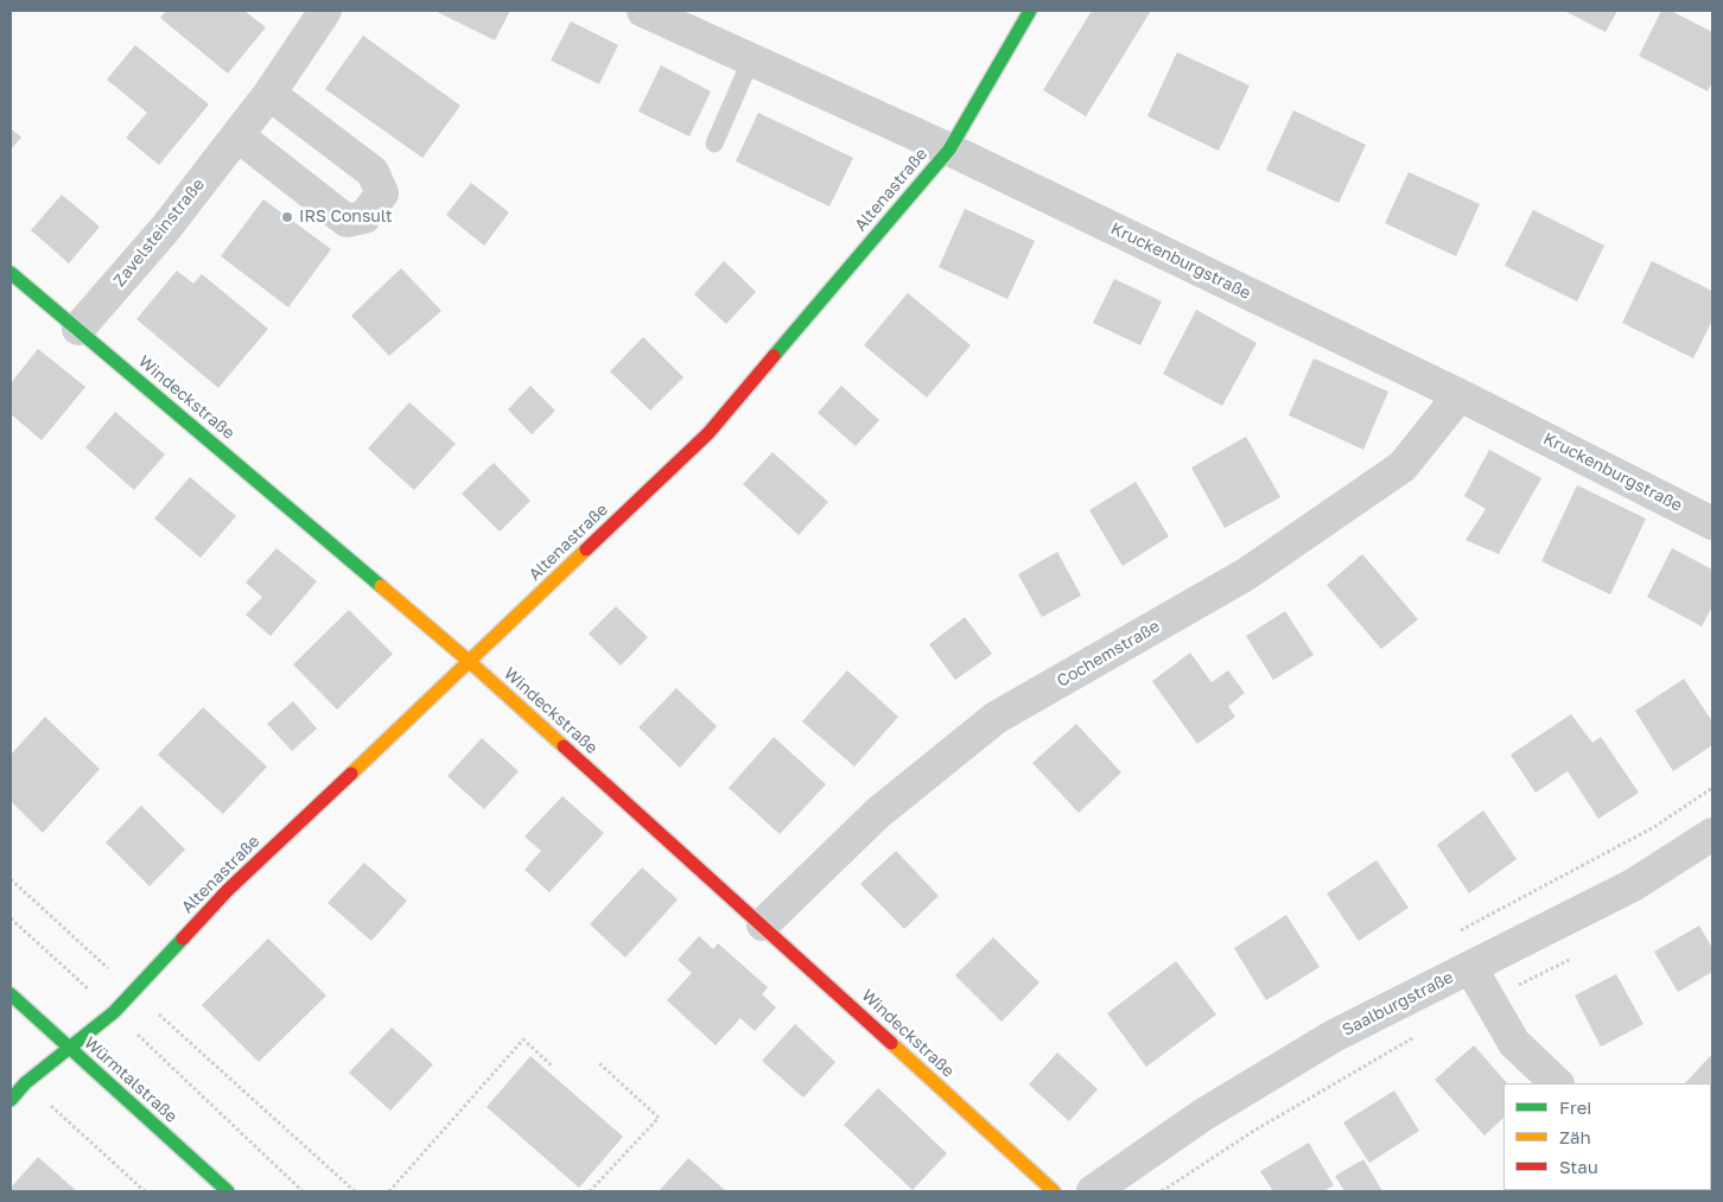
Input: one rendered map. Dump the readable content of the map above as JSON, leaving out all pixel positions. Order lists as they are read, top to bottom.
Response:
{
  "streets": {
    "street": [
      "Altenastraße",
      "Zavelsteinstraße",
      "Kruckenburgstraße",
      "Windeckstraße",
      "Cochemstraße",
      "Saalburgstraße",
      "Würmtalstraße"
    ]
  },
  "crossings": [
    ["Altenastraße", "Kruckenburgstraße"],
    ["Altenastraße", "Windeckstraße"],
    ["Altenastraße", "Würmtalstraße"],
    ["Zavelsteinstraße", "Windeckstraße"],
    ["Kruckenburgstraße", "Cochemstraße"],
    ["Windeckstraße", "Cochemstraße"]
  ],
  "places": ["IRS Consult"],
  "legend": ["Frei", "Zäh", "Stau"]
}
